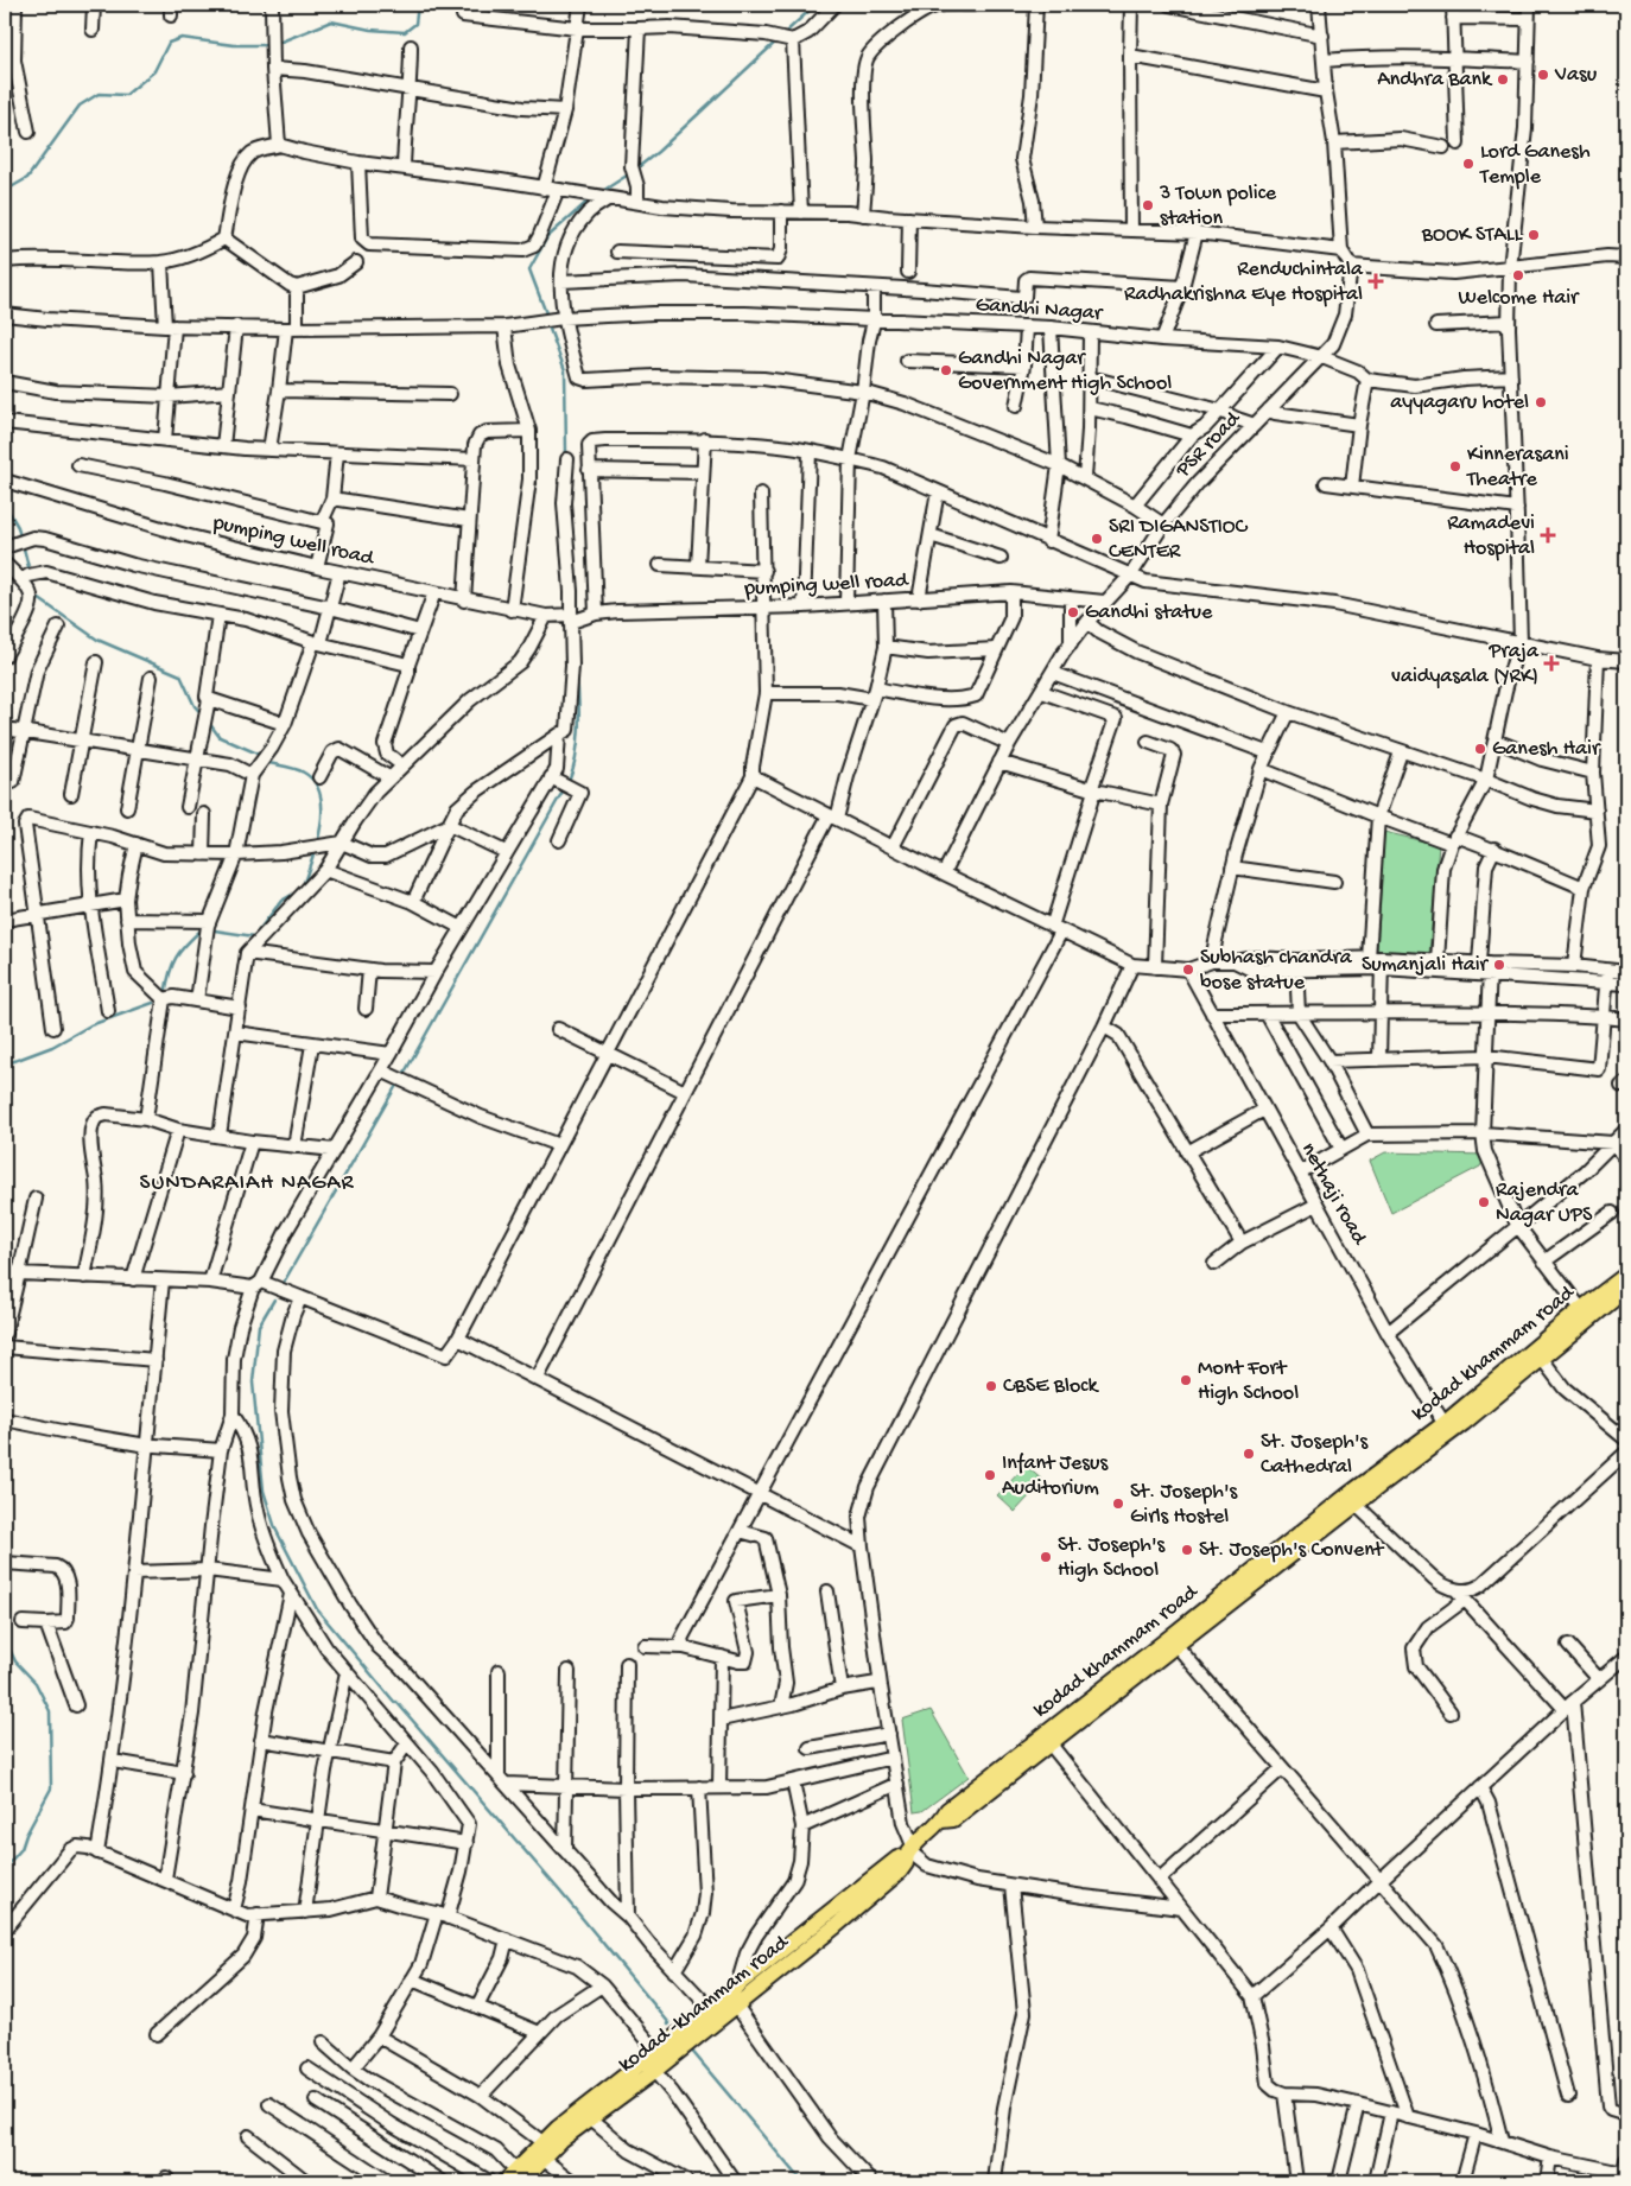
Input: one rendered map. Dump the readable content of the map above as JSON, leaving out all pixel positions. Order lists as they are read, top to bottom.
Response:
{
  "streets": {
    "main road": ["kodad khammam road", "kodad -khammam road"],
    "street": [
      "Gandhi Nagar",
      "PSR road",
      "pumping well road",
      "nethaji road"
    ]
  },
  "crossings": [
    ["Gandhi Nagar", "PSR road"],
    ["PSR road", "pumping well road"],
    ["nethaji road", "kodad khammam road"],
    ["kodad khammam road", "kodad -khammam road"]
  ],
  "districts": ["SUNDARAIAH NAGAR"],
  "places": {
    "other": [
      "Vasu",
      "Andhra Bank",
      "Lord Ganesh Temple",
      "3 Town police station",
      "BOOK STALL",
      "Welcome Hair",
      "Gandhi Nagar Government High School",
      "ayyagaru hotel",
      "Kinnerasani Theatre",
      "SRI DIGANSTIOC CENTER",
      "Gandhi statue",
      "Ganesh Hair",
      "Sumanjali Hair",
      "Subhash chandra bose statue",
      "Rajendra Nagar UPS",
      "Mont Fort High School",
      "CBSE Block",
      "St. Joseph's Cathedral",
      "Infant Jesus Auditorium",
      "St. Joseph's Girls Hostel",
      "St. Joseph's Convent",
      "St. Joseph's High School"
    ],
    "health": ["Renduchintala Radhakrishna Eye Hospital", "Ramadevi Hospital", "Praja vaidyasala (YRK)"]
  }
}
